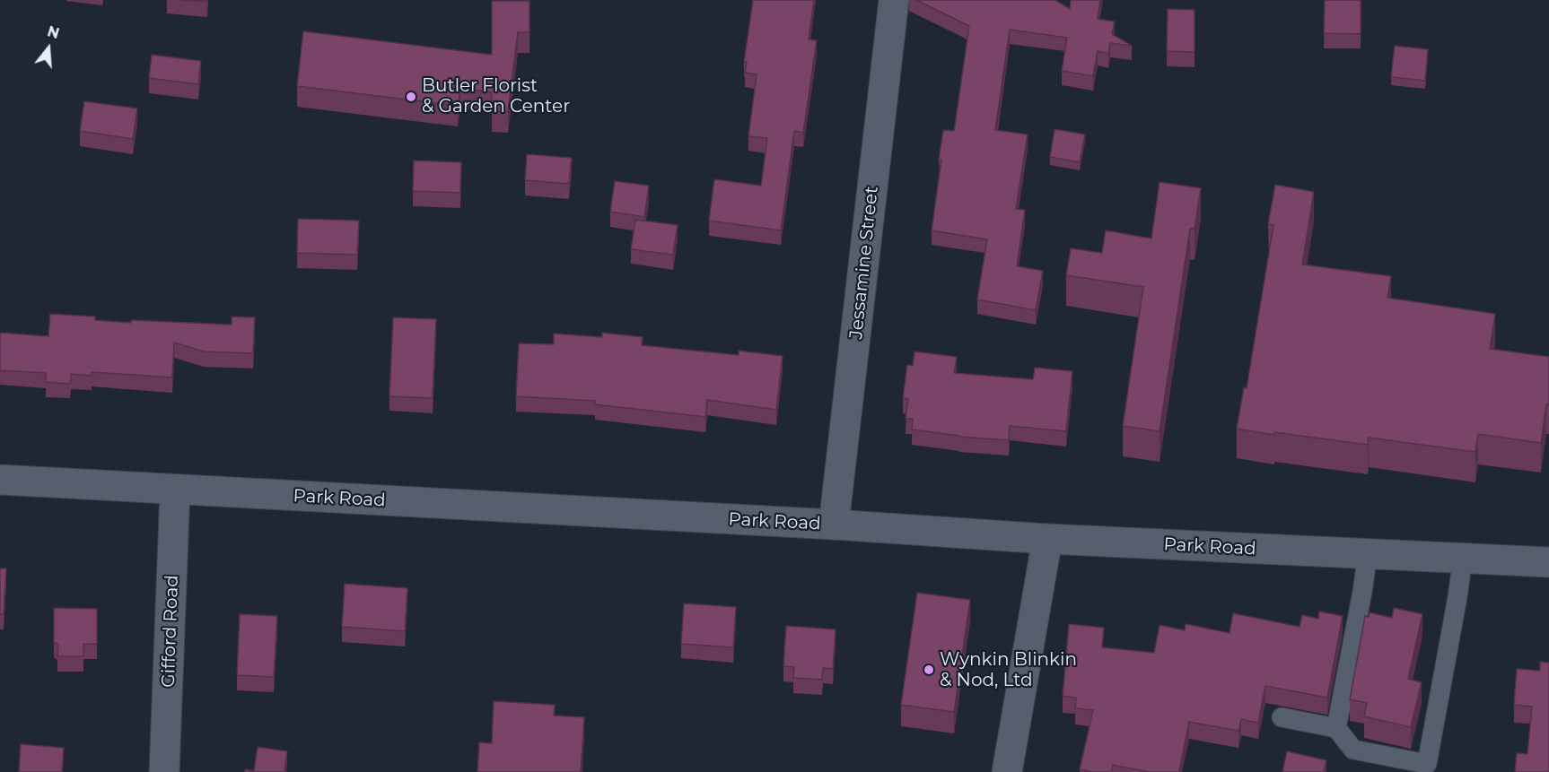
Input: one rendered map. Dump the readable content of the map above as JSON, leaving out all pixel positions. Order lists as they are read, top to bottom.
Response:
{
  "streets": {
    "main road": ["Jessamine Street", "Park Road", "Gifford Road"]
  },
  "crossings": [
    ["Jessamine Street", "Park Road"],
    ["Park Road", "Gifford Road"]
  ],
  "places": ["Butler Florist & Garden Center", "Wynkin Blinkin & Nod, Ltd"],
  "north": "top"
}
